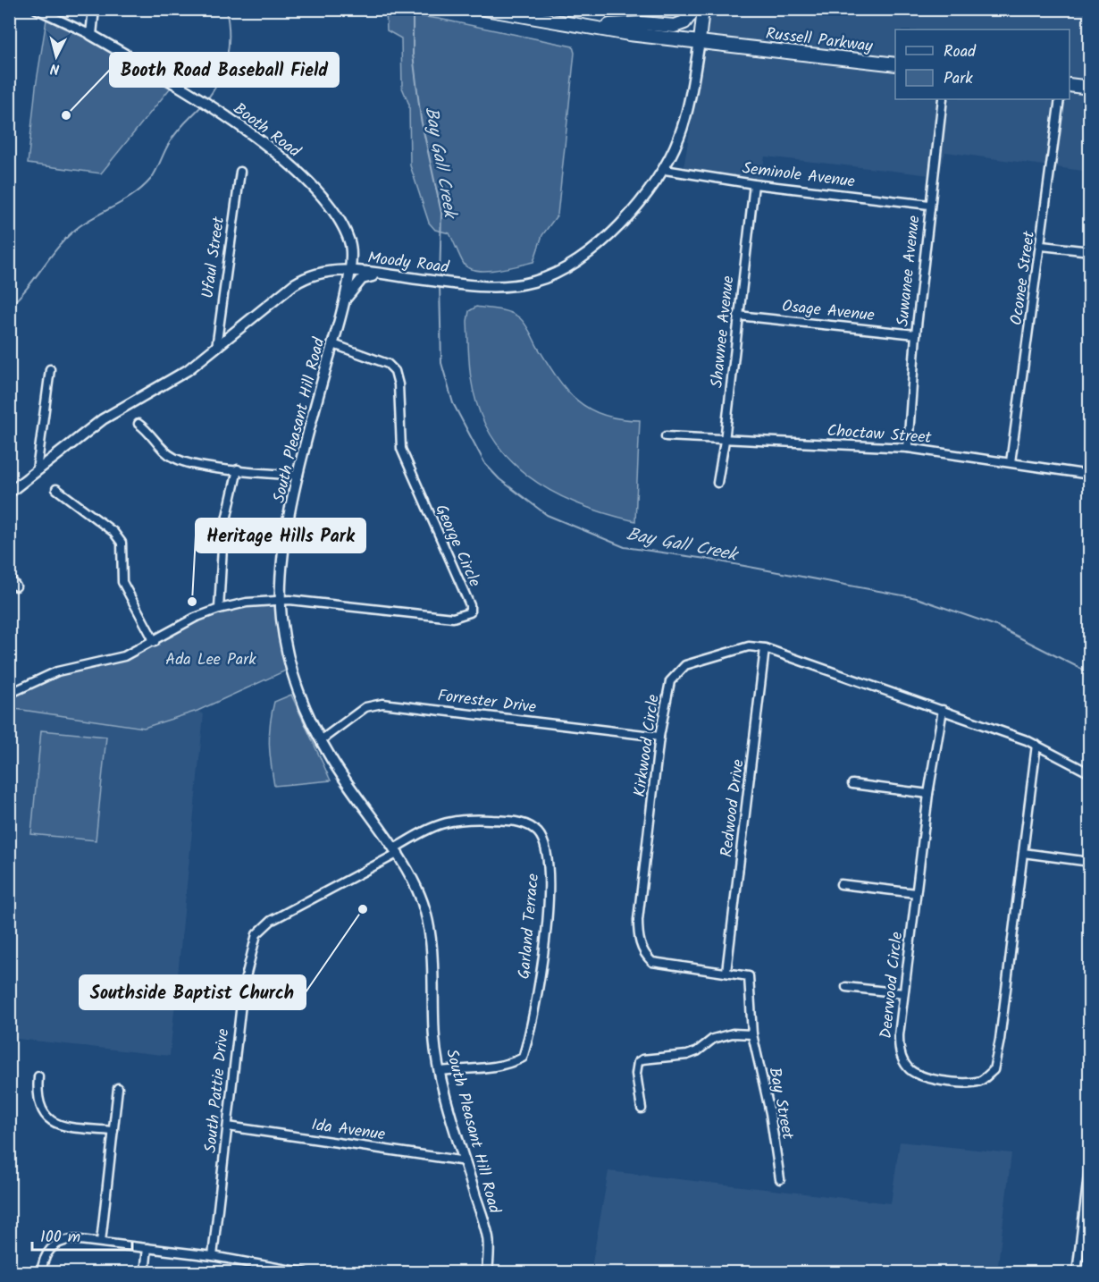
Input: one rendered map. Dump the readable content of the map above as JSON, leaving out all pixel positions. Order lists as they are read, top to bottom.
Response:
{
  "streets": {
    "main road": ["Russell Parkway", "Moody Road"],
    "street": [
      "Booth Road",
      "Seminole Avenue",
      "Ufaul Street",
      "Suwanee Avenue",
      "Oconee Street",
      "Osage Avenue",
      "Shawnee Avenue",
      "South Pleasant Hill Road",
      "Choctaw Street",
      "George Circle",
      "Forrester Drive",
      "Kirkwood Circle",
      "Redwood Drive",
      "Garland Terrace",
      "Deerwood Circle",
      "South Pattie Drive",
      "Bay Street",
      "Ida Avenue"
    ]
  },
  "crossings": [
    ["Russell Parkway", "Moody Road"],
    ["Booth Road", "Moody Road"],
    ["Booth Road", "South Pleasant Hill Road"],
    ["Seminole Avenue", "Moody Road"],
    ["Seminole Avenue", "Suwanee Avenue"],
    ["Seminole Avenue", "Shawnee Avenue"],
    ["Ufaul Street", "Moody Road"],
    ["Moody Road", "South Pleasant Hill Road"],
    ["Suwanee Avenue", "Osage Avenue"],
    ["Suwanee Avenue", "Choctaw Street"],
    ["Oconee Street", "Choctaw Street"],
    ["Osage Avenue", "Shawnee Avenue"],
    ["Shawnee Avenue", "Choctaw Street"],
    ["South Pleasant Hill Road", "George Circle"],
    ["South Pleasant Hill Road", "Forrester Drive"],
    ["South Pleasant Hill Road", "Garland Terrace"],
    ["South Pleasant Hill Road", "South Pattie Drive"],
    ["South Pleasant Hill Road", "Ida Avenue"],
    ["Forrester Drive", "Kirkwood Circle"],
    ["Kirkwood Circle", "Redwood Drive"],
    ["Kirkwood Circle", "Deerwood Circle"],
    ["Kirkwood Circle", "Bay Street"],
    ["Garland Terrace", "South Pattie Drive"],
    ["South Pattie Drive", "Ida Avenue"]
  ],
  "water": ["Bay Gall Creek"],
  "parks": ["Ada Lee Park"],
  "places": ["Booth Road Baseball Field", "Heritage Hills Park", "Southside Baptist Church"],
  "legend": ["Road", "Park"],
  "scale_bar": "100 m",
  "north": "bottom"
}
